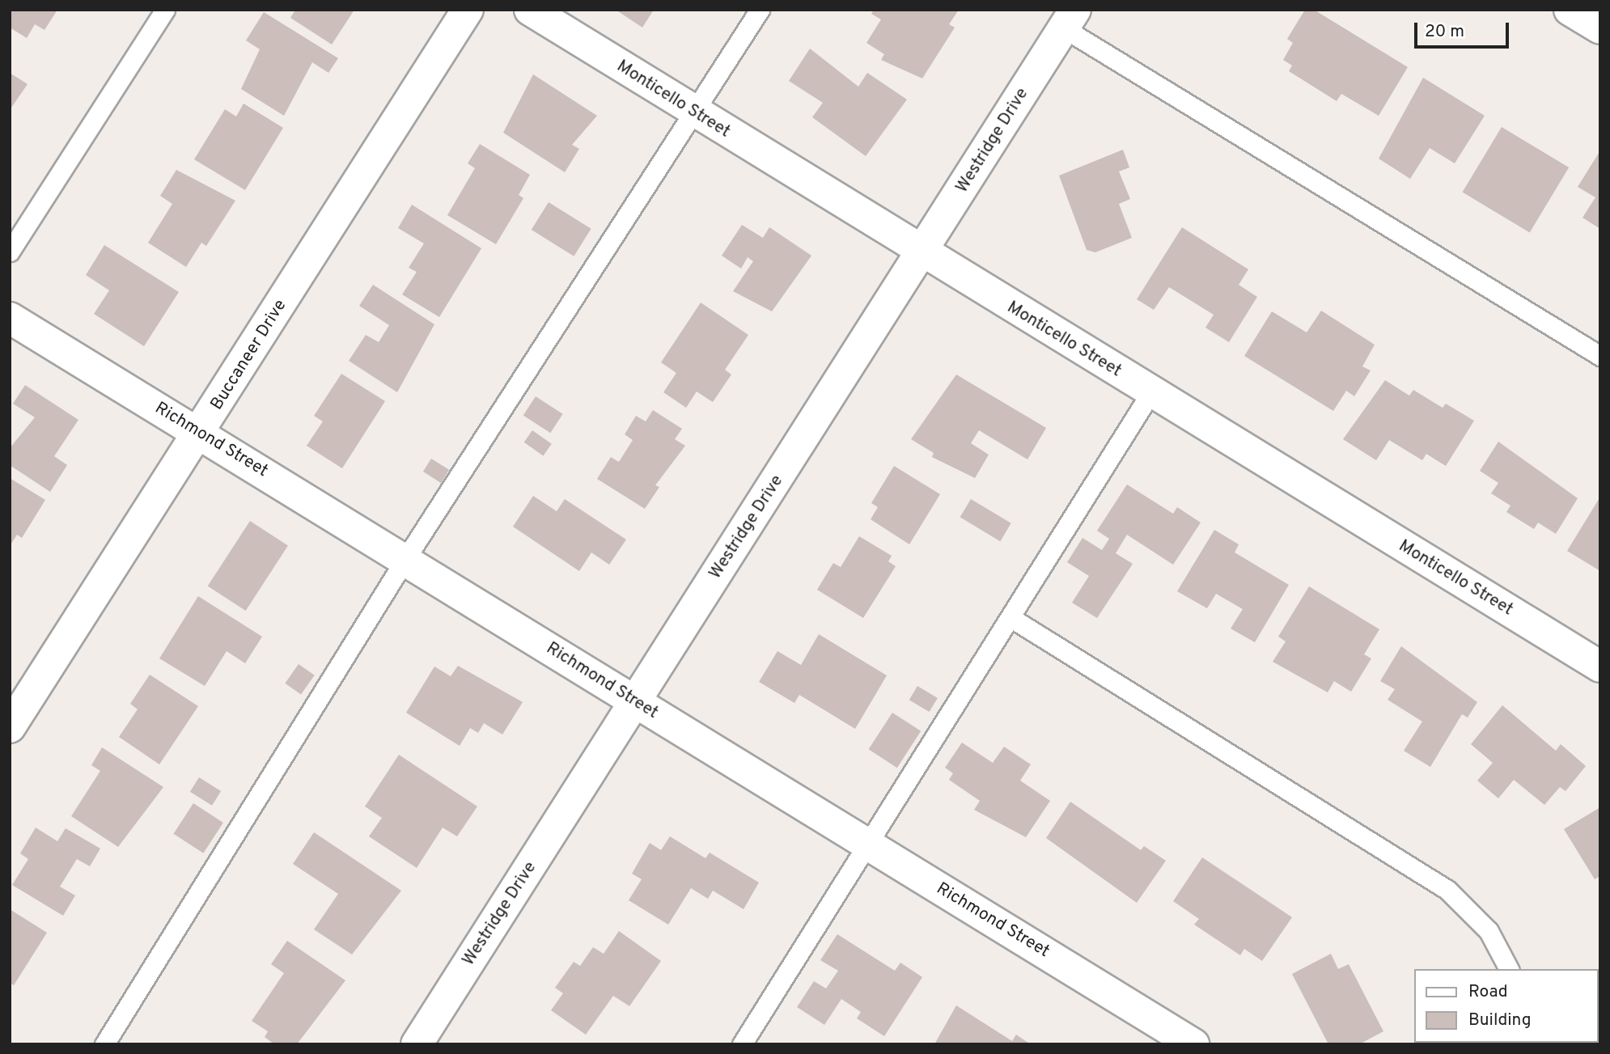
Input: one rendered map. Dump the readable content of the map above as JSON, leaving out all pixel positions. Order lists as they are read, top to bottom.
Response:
{
  "streets": {
    "street": [
      "Monticello Street",
      "Westridge Drive",
      "Buccaneer Drive",
      "Richmond Street"
    ]
  },
  "crossings": [
    ["Monticello Street", "Westridge Drive"],
    ["Westridge Drive", "Richmond Street"],
    ["Buccaneer Drive", "Richmond Street"]
  ],
  "legend": ["Road", "Building"],
  "scale_bar": "20 m"
}
